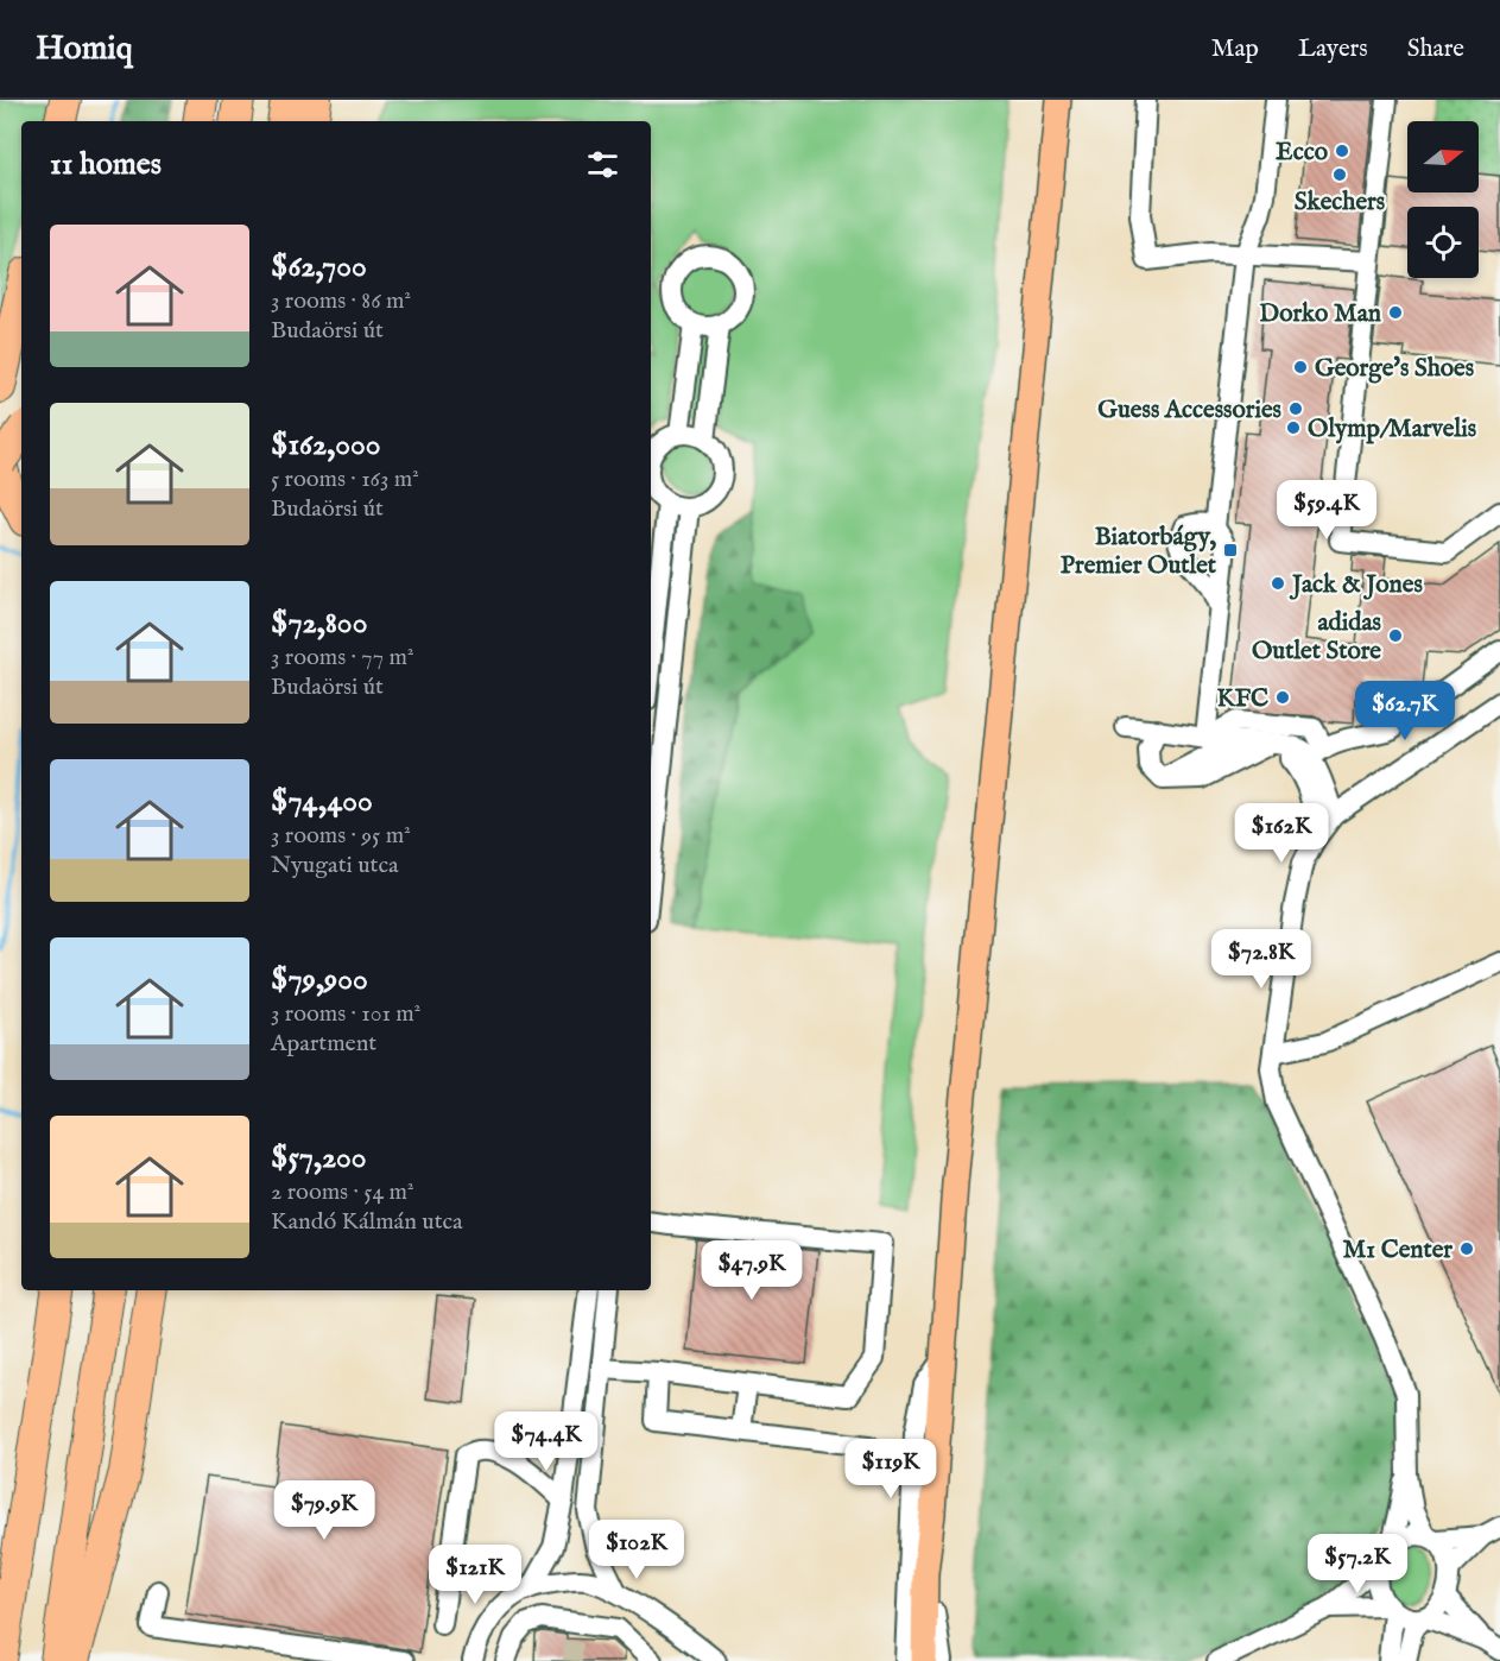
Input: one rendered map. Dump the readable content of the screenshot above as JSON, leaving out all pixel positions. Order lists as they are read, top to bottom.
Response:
{
  "places": {
    "other": [
      "Ecco",
      "Skechers",
      "Dorko Man",
      "George's Shoes",
      "Guess Accessories",
      "Olymp/Marvelis",
      "Jack & Jones",
      "adidas Outlet Store",
      "KFC",
      "M1 Center"
    ],
    "transit": ["Biatorbágy, Premier Outlet"]
  },
  "north": "right",
  "page": {
    "header": "Homiq",
    "nav": ["Map", "Layers", "Share"],
    "heading": "11 homes",
    "list": [
      {
        "name": "$62,700",
        "note": "3 rooms · 86 m² · Budaörsi út"
      },
      {
        "name": "$162,000",
        "note": "5 rooms · 163 m² · Budaörsi út"
      },
      {
        "name": "$72,800",
        "note": "3 rooms · 77 m² · Budaörsi út"
      },
      {
        "name": "$74,400",
        "note": "3 rooms · 95 m² · Nyugati utca"
      },
      {
        "name": "$79,900",
        "note": "3 rooms · 101 m² · Apartment"
      },
      {
        "name": "$57,200",
        "note": "2 rooms · 54 m² · Kandó Kálmán utca"
      }
    ],
    "price": [
      "$59.4K",
      "$62.7K",
      "$162K",
      "$72.8K",
      "$47.9K",
      "$74.4K",
      "$119K",
      "$79.9K",
      "$102K",
      "$57.2K",
      "$121K"
    ]
  }
}
